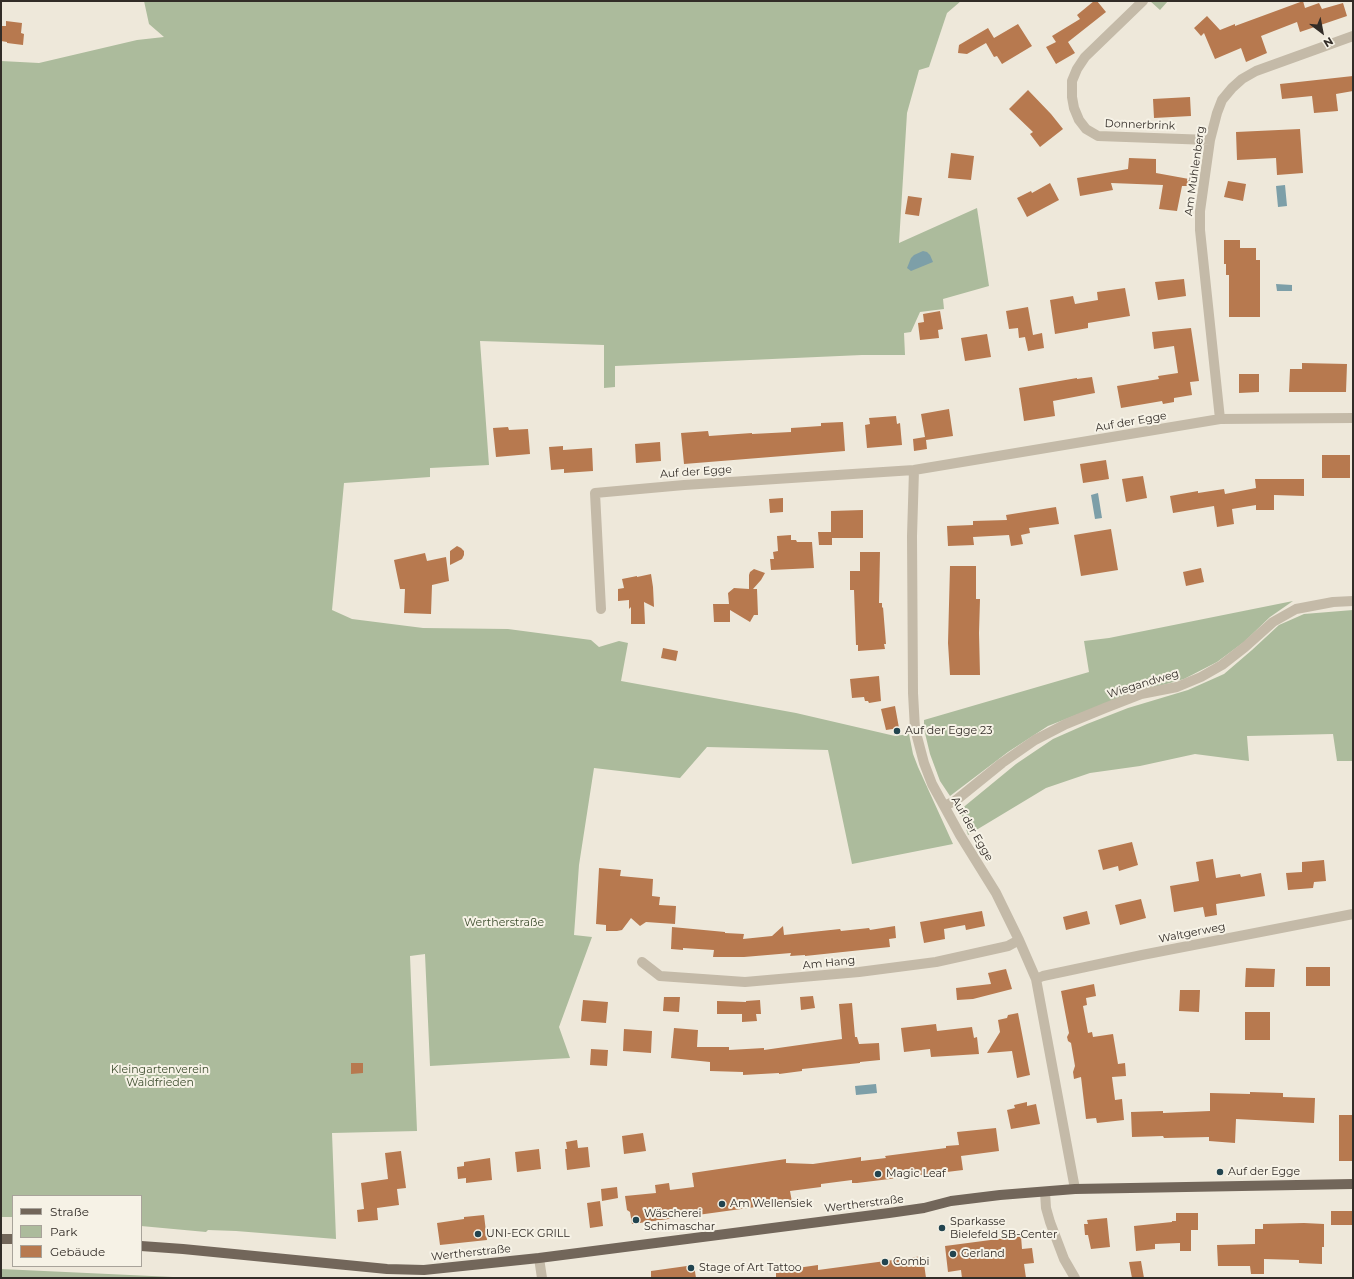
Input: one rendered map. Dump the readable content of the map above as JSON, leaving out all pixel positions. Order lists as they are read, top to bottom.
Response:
{
  "streets": {
    "main road": ["Wertherstraße"],
    "street": [
      "Donnerbrink",
      "Am Mühlenberg",
      "Auf der Egge",
      "Wiegandweg",
      "Waltgerweg",
      "Am Hang"
    ]
  },
  "crossings": [
    ["Donnerbrink", "Am Mühlenberg"],
    ["Am Mühlenberg", "Auf der Egge"],
    ["Auf der Egge", "Wiegandweg"],
    ["Auf der Egge", "Waltgerweg"],
    ["Auf der Egge", "Am Hang"],
    ["Auf der Egge", "Wertherstraße"]
  ],
  "parks": ["Wertherstraße", "Kleingartenverein Waldfrieden"],
  "places": [
    "Auf der Egge 23",
    "Auf der Egge",
    "Magic Leaf",
    "Am Wellensiek",
    "Wäscherei Schimaschar",
    "Sparkasse Bielefeld SB-Center",
    "UNI-ECK GRILL",
    "Gerland",
    "Combi",
    "Stage of Art Tattoo"
  ],
  "legend": ["Straße", "Park", "Gebäude"],
  "north": "bottom right"
}
